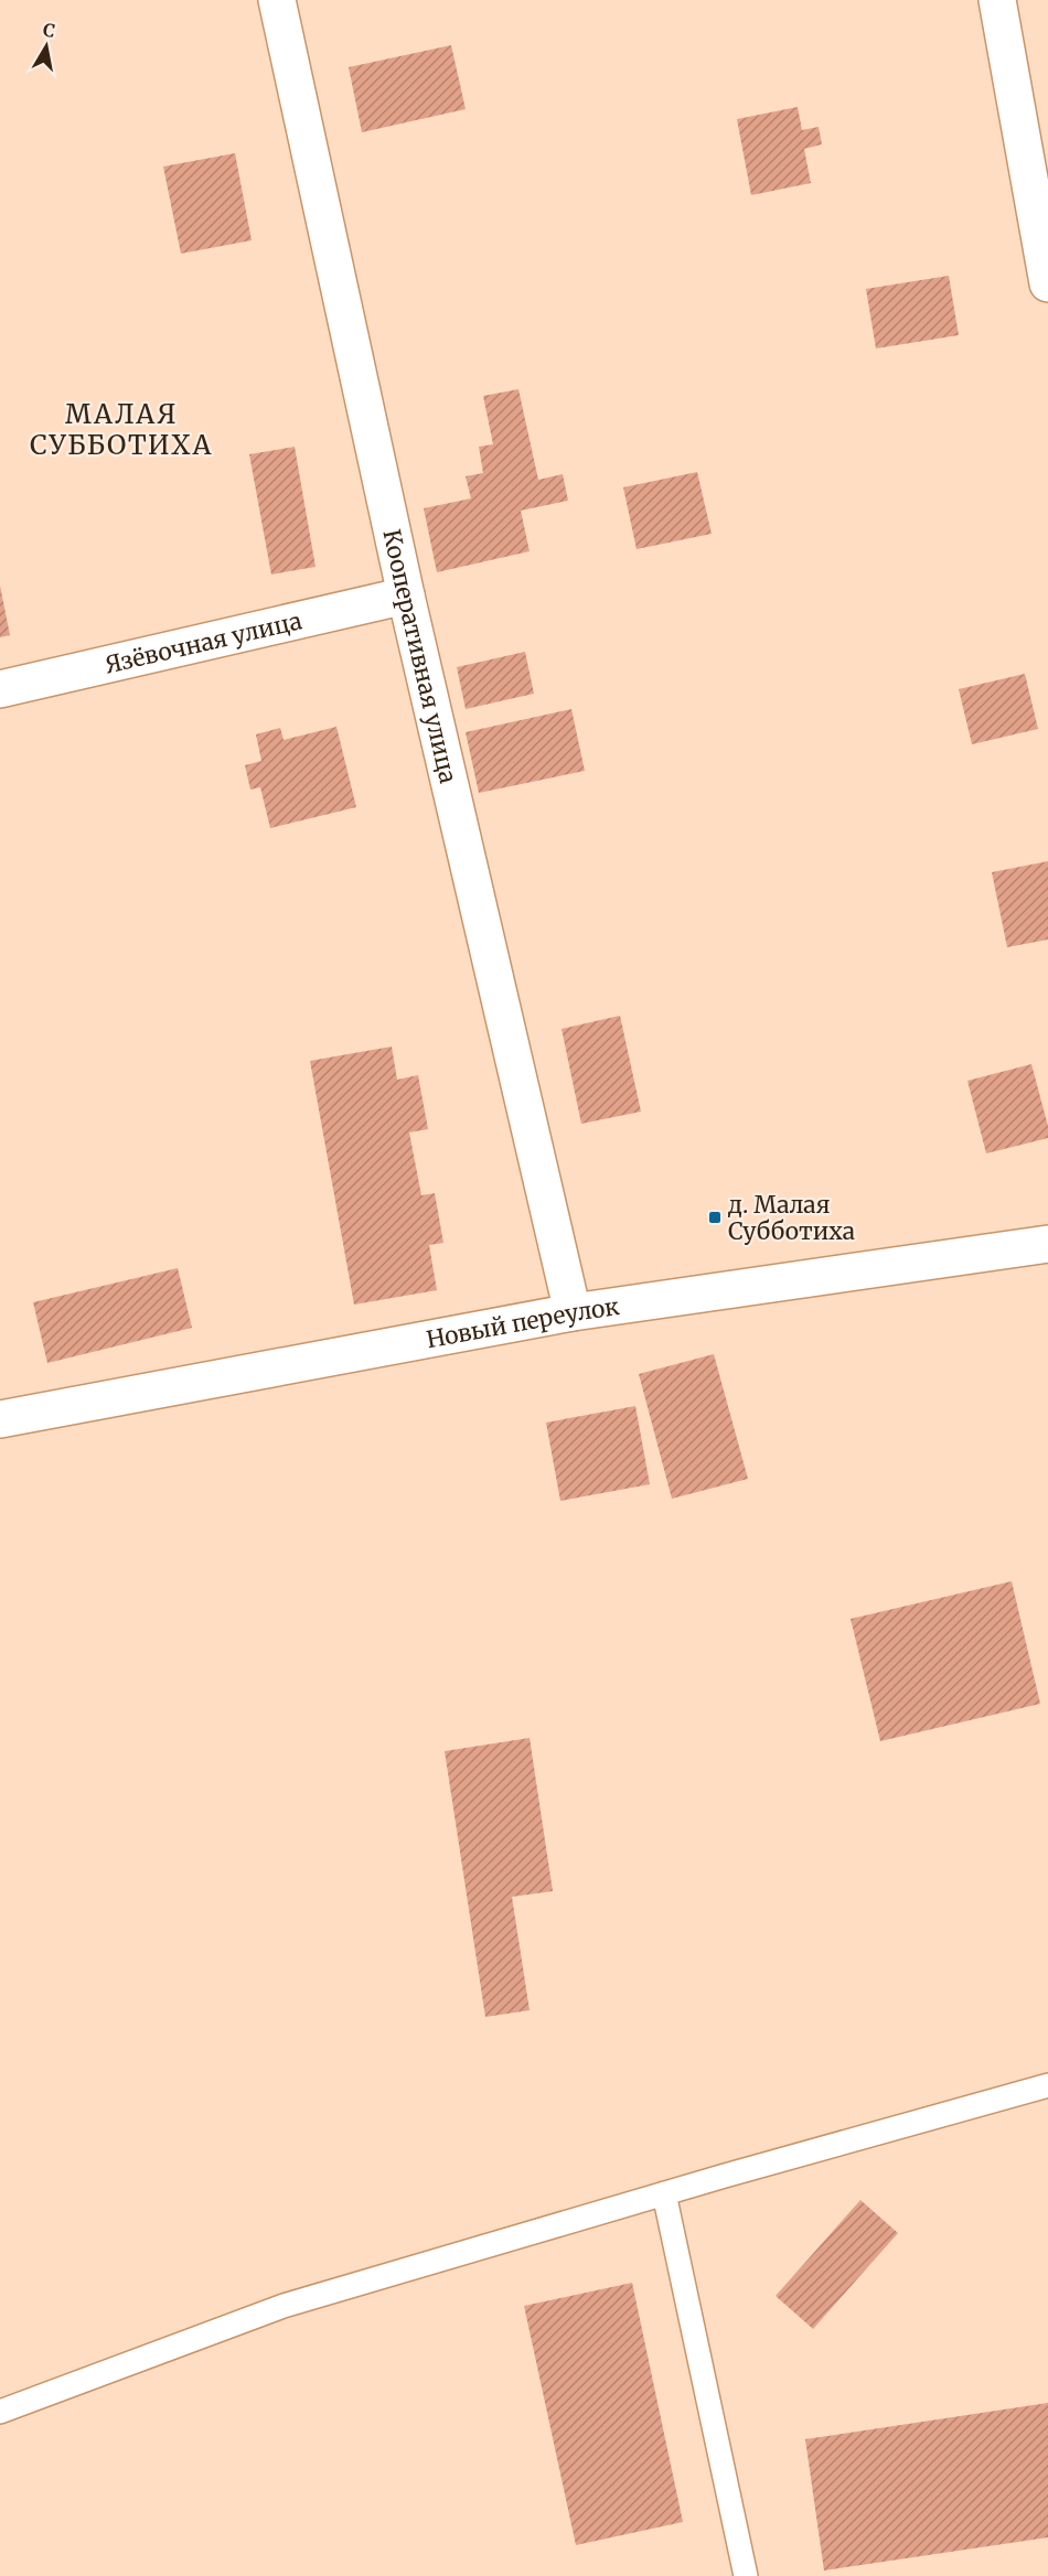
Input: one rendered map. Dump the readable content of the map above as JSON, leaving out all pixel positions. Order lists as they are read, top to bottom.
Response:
{
  "streets": {
    "street": ["Язёвочная улица", "Кооперативная улица", "Новый переулок"]
  },
  "crossings": [
    ["Язёвочная улица", "Кооперативная улица"],
    ["Кооперативная улица", "Новый переулок"]
  ],
  "districts": ["МАЛАЯ СУББОТИХА"],
  "places": {
    "transit": ["д. Малая Субботиха"]
  },
  "north": "top"
}
